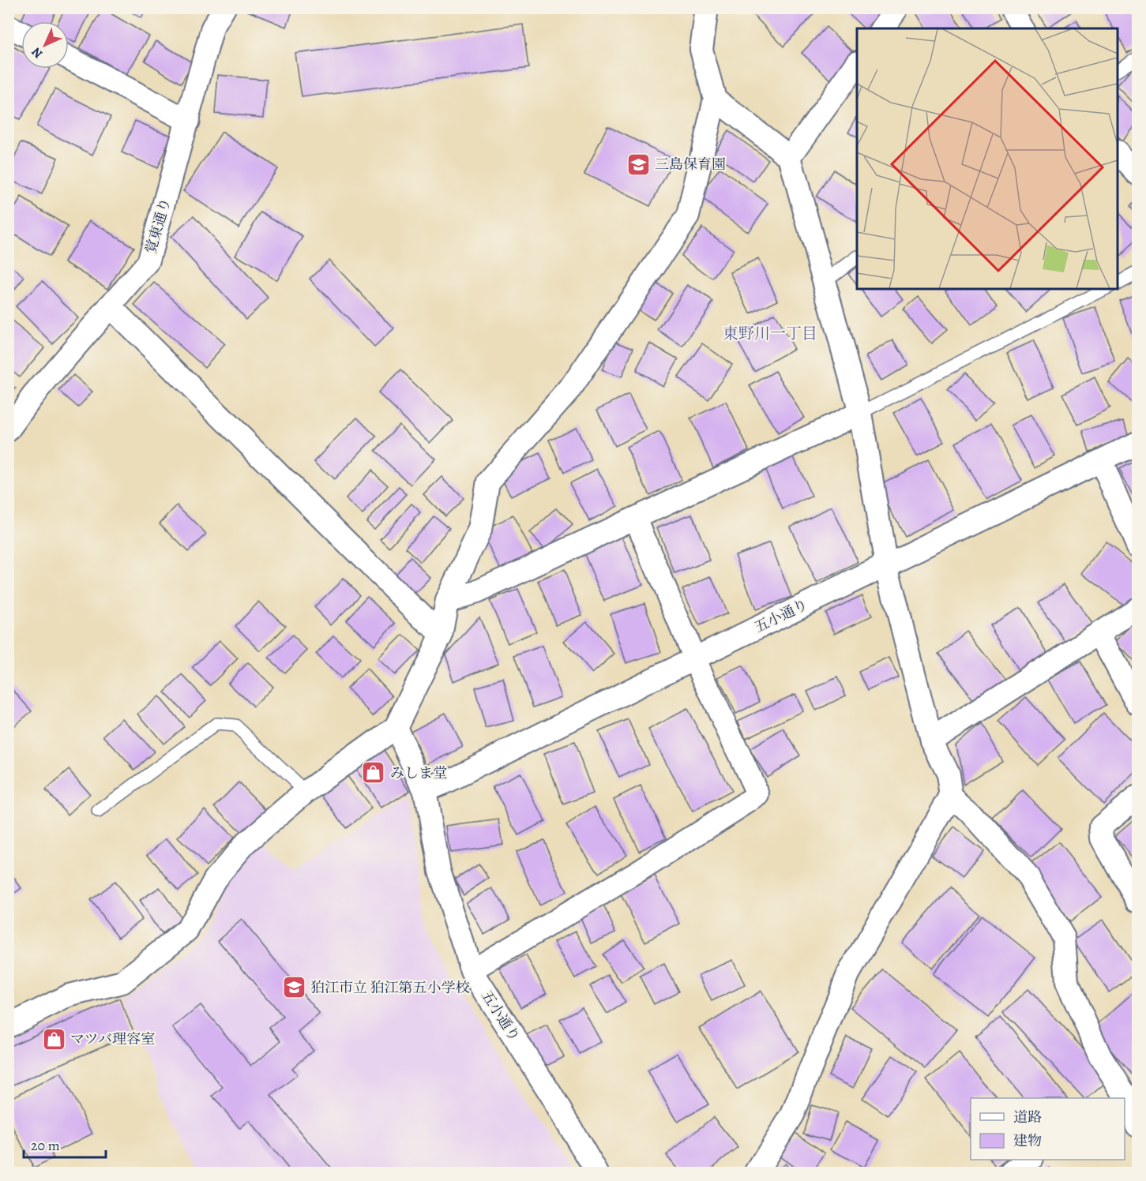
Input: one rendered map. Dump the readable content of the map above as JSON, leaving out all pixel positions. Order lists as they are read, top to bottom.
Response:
{
  "streets": {
    "street": ["覚東通り", "五小通り"]
  },
  "districts": ["東野川一丁目"],
  "places": {
    "school or university": ["三島保育園", "狛江市立 狛江第五小学校"],
    "shop": ["みしま堂", "マツバ理容室"]
  },
  "legend": ["道路", "建物"],
  "scale_bar": "20 m",
  "north": "bottom left"
}
